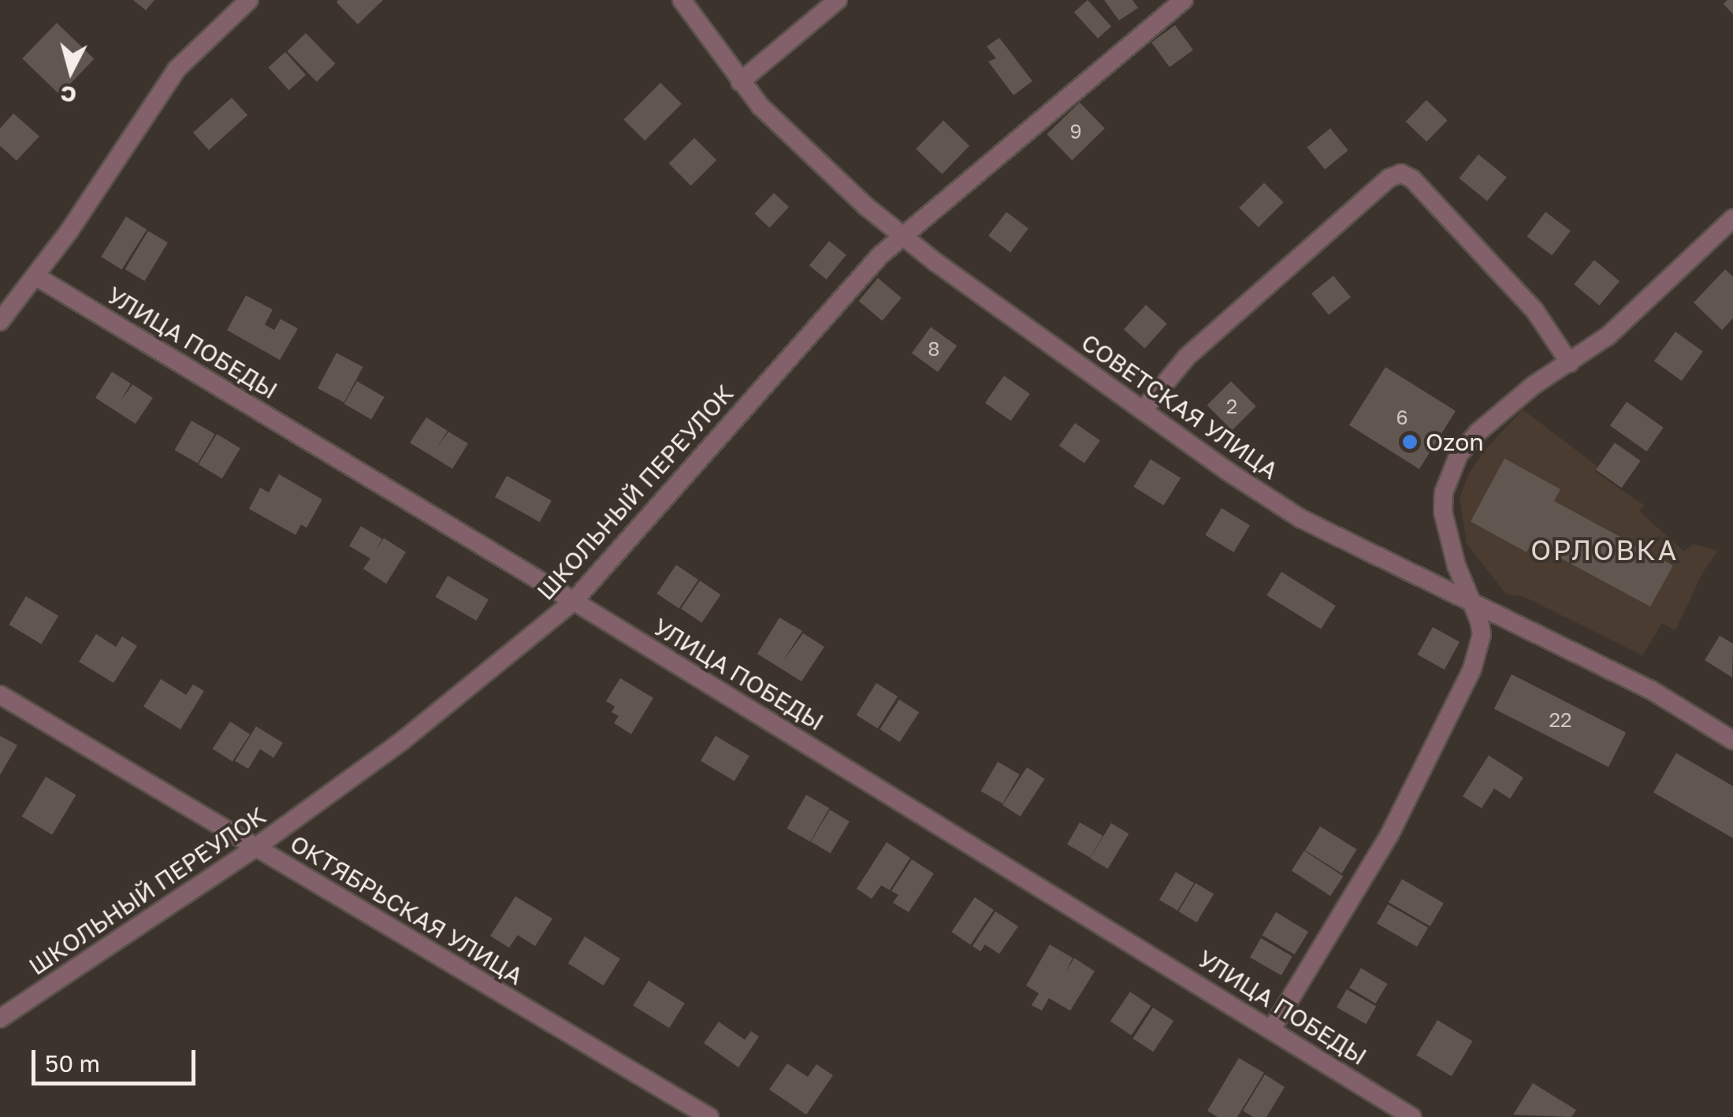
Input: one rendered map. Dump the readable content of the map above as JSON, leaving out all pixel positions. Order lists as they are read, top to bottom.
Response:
{
  "streets": {
    "street": [
      "УЛИЦА ПОБЕДЫ",
      "СОВЕТСКАЯ УЛИЦА",
      "ШКОЛЬНЫЙ ПЕРЕУЛОК",
      "ОКТЯБРЬСКАЯ УЛИЦА"
    ]
  },
  "crossings": [
    ["УЛИЦА ПОБЕДЫ", "ШКОЛЬНЫЙ ПЕРЕУЛОК"],
    ["СОВЕТСКАЯ УЛИЦА", "ШКОЛЬНЫЙ ПЕРЕУЛОК"],
    ["ШКОЛЬНЫЙ ПЕРЕУЛОК", "ОКТЯБРЬСКАЯ УЛИЦА"]
  ],
  "districts": ["ОРЛОВКА"],
  "places": ["Ozon"],
  "house_numbers": [
    "9",
    "8",
    "2",
    "6",
    "22"
  ],
  "scale_bar": "50 m",
  "north": "bottom"
}
